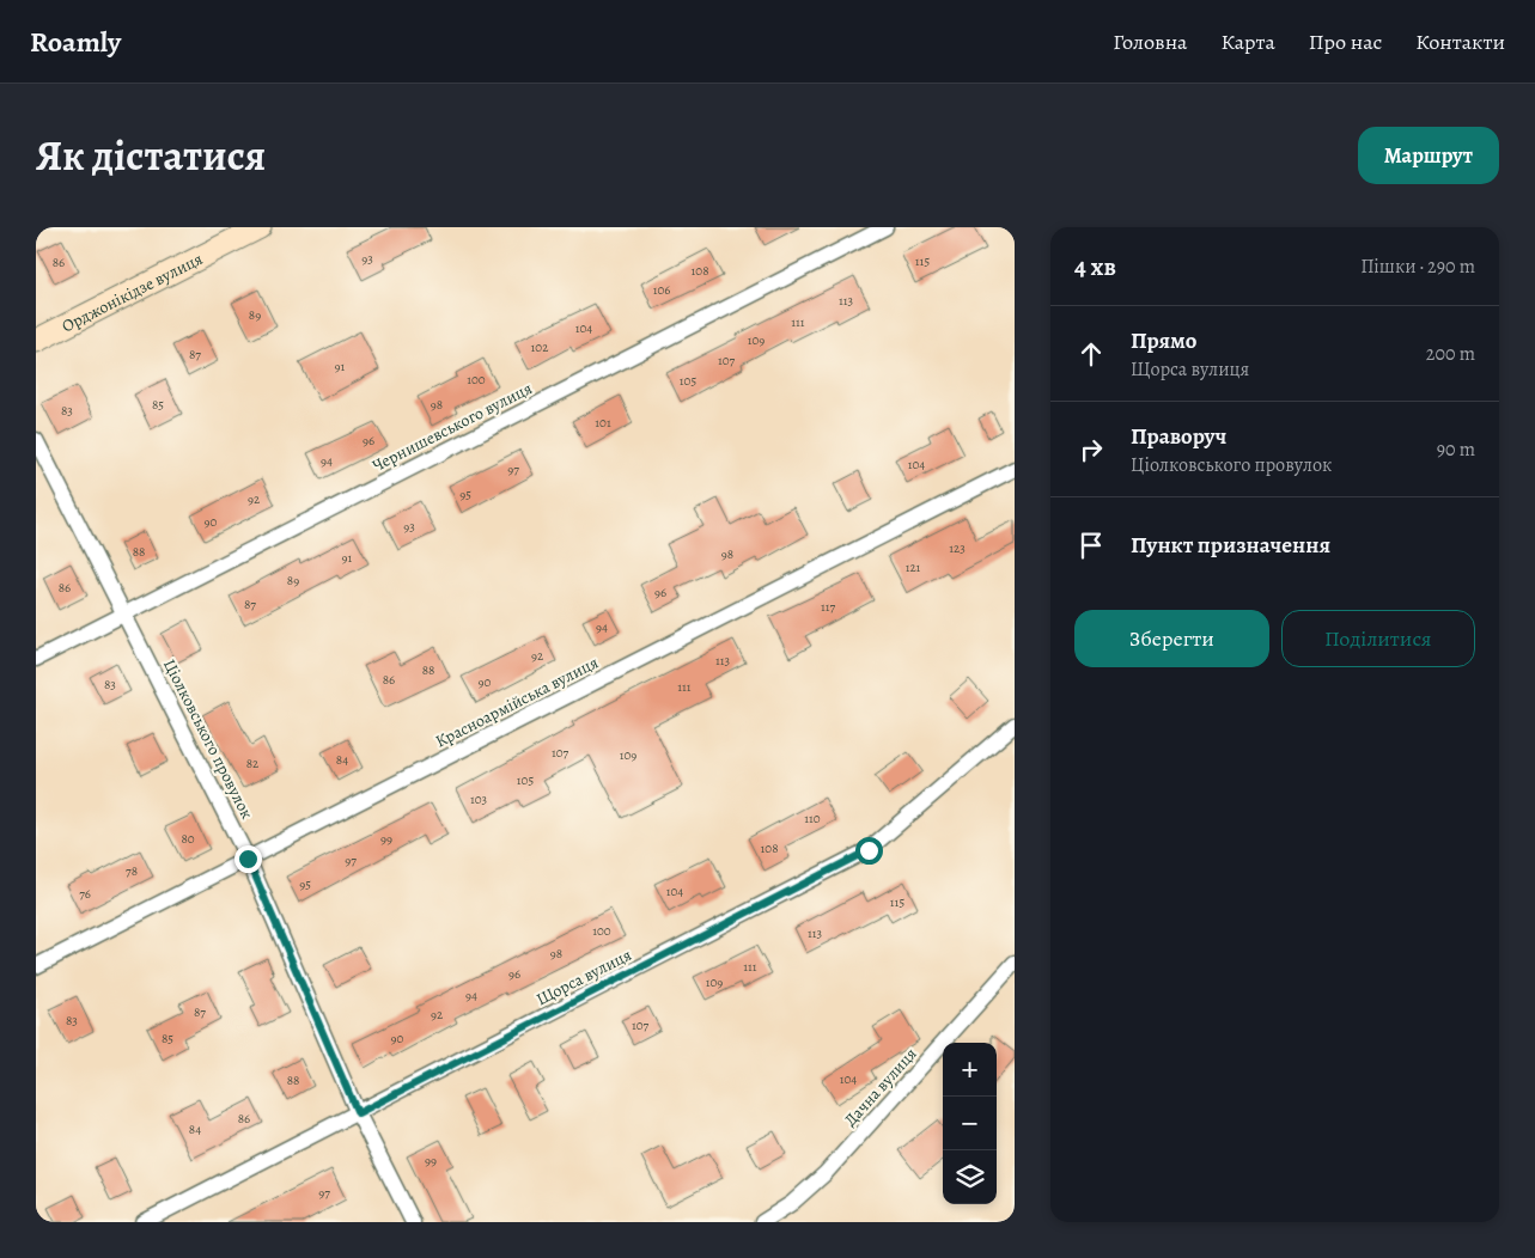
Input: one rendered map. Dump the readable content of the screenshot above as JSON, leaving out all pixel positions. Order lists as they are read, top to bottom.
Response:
{
  "streets": {
    "main road": ["Орджонікідзе вулиця"],
    "street": [
      "Чернишевського вулиця",
      "Красноармійська вулиця",
      "Ціолковського провулок",
      "Щорса вулиця",
      "Дачна вулиця"
    ]
  },
  "crossings": [
    ["Чернишевського вулиця", "Ціолковського провулок"],
    ["Красноармійська вулиця", "Ціолковського провулок"],
    ["Ціолковського провулок", "Щорса вулиця"]
  ],
  "house_numbers": [
    "93",
    "115",
    "86",
    "108",
    "106",
    "113",
    "89",
    "111",
    "104",
    "109",
    "102",
    "87",
    "107",
    "91",
    "100",
    "105",
    "85",
    "98",
    "83",
    "101",
    "96",
    "94",
    "104",
    "97",
    "95",
    "92",
    "90",
    "93",
    "123",
    "88",
    "98",
    "91",
    "121",
    "89",
    "86",
    "96",
    "87",
    "117",
    "94",
    "92",
    "113",
    "88",
    "86",
    "90",
    "83",
    "111",
    "107",
    "109",
    "84",
    "82",
    "105",
    "103",
    "110",
    "80",
    "99",
    "108",
    "97",
    "78",
    "95",
    "104",
    "76",
    "115",
    "100",
    "113",
    "98",
    "111",
    "96",
    "109",
    "94",
    "87",
    "92",
    "83",
    "107",
    "85",
    "90",
    "104",
    "88",
    "86",
    "84",
    "99",
    "97"
  ],
  "page": {
    "header": "Roamly",
    "nav": [
      "Головна",
      "Карта",
      "Про нас",
      "Контакти"
    ],
    "title": "Як дістатися",
    "buttons": [
      "Маршрут",
      ["Зберегти", "Поділитися"]
    ],
    "heading": ["4 хв", "Пішки · 290 m"],
    "list": [
      ["Прямо", "Щорса вулиця", "200 m"],
      ["Праворуч", "Ціолковського провулок", "90 m"],
      "Пункт призначення"
    ],
    "map_buttons": ["+", "−"]
  }
}
